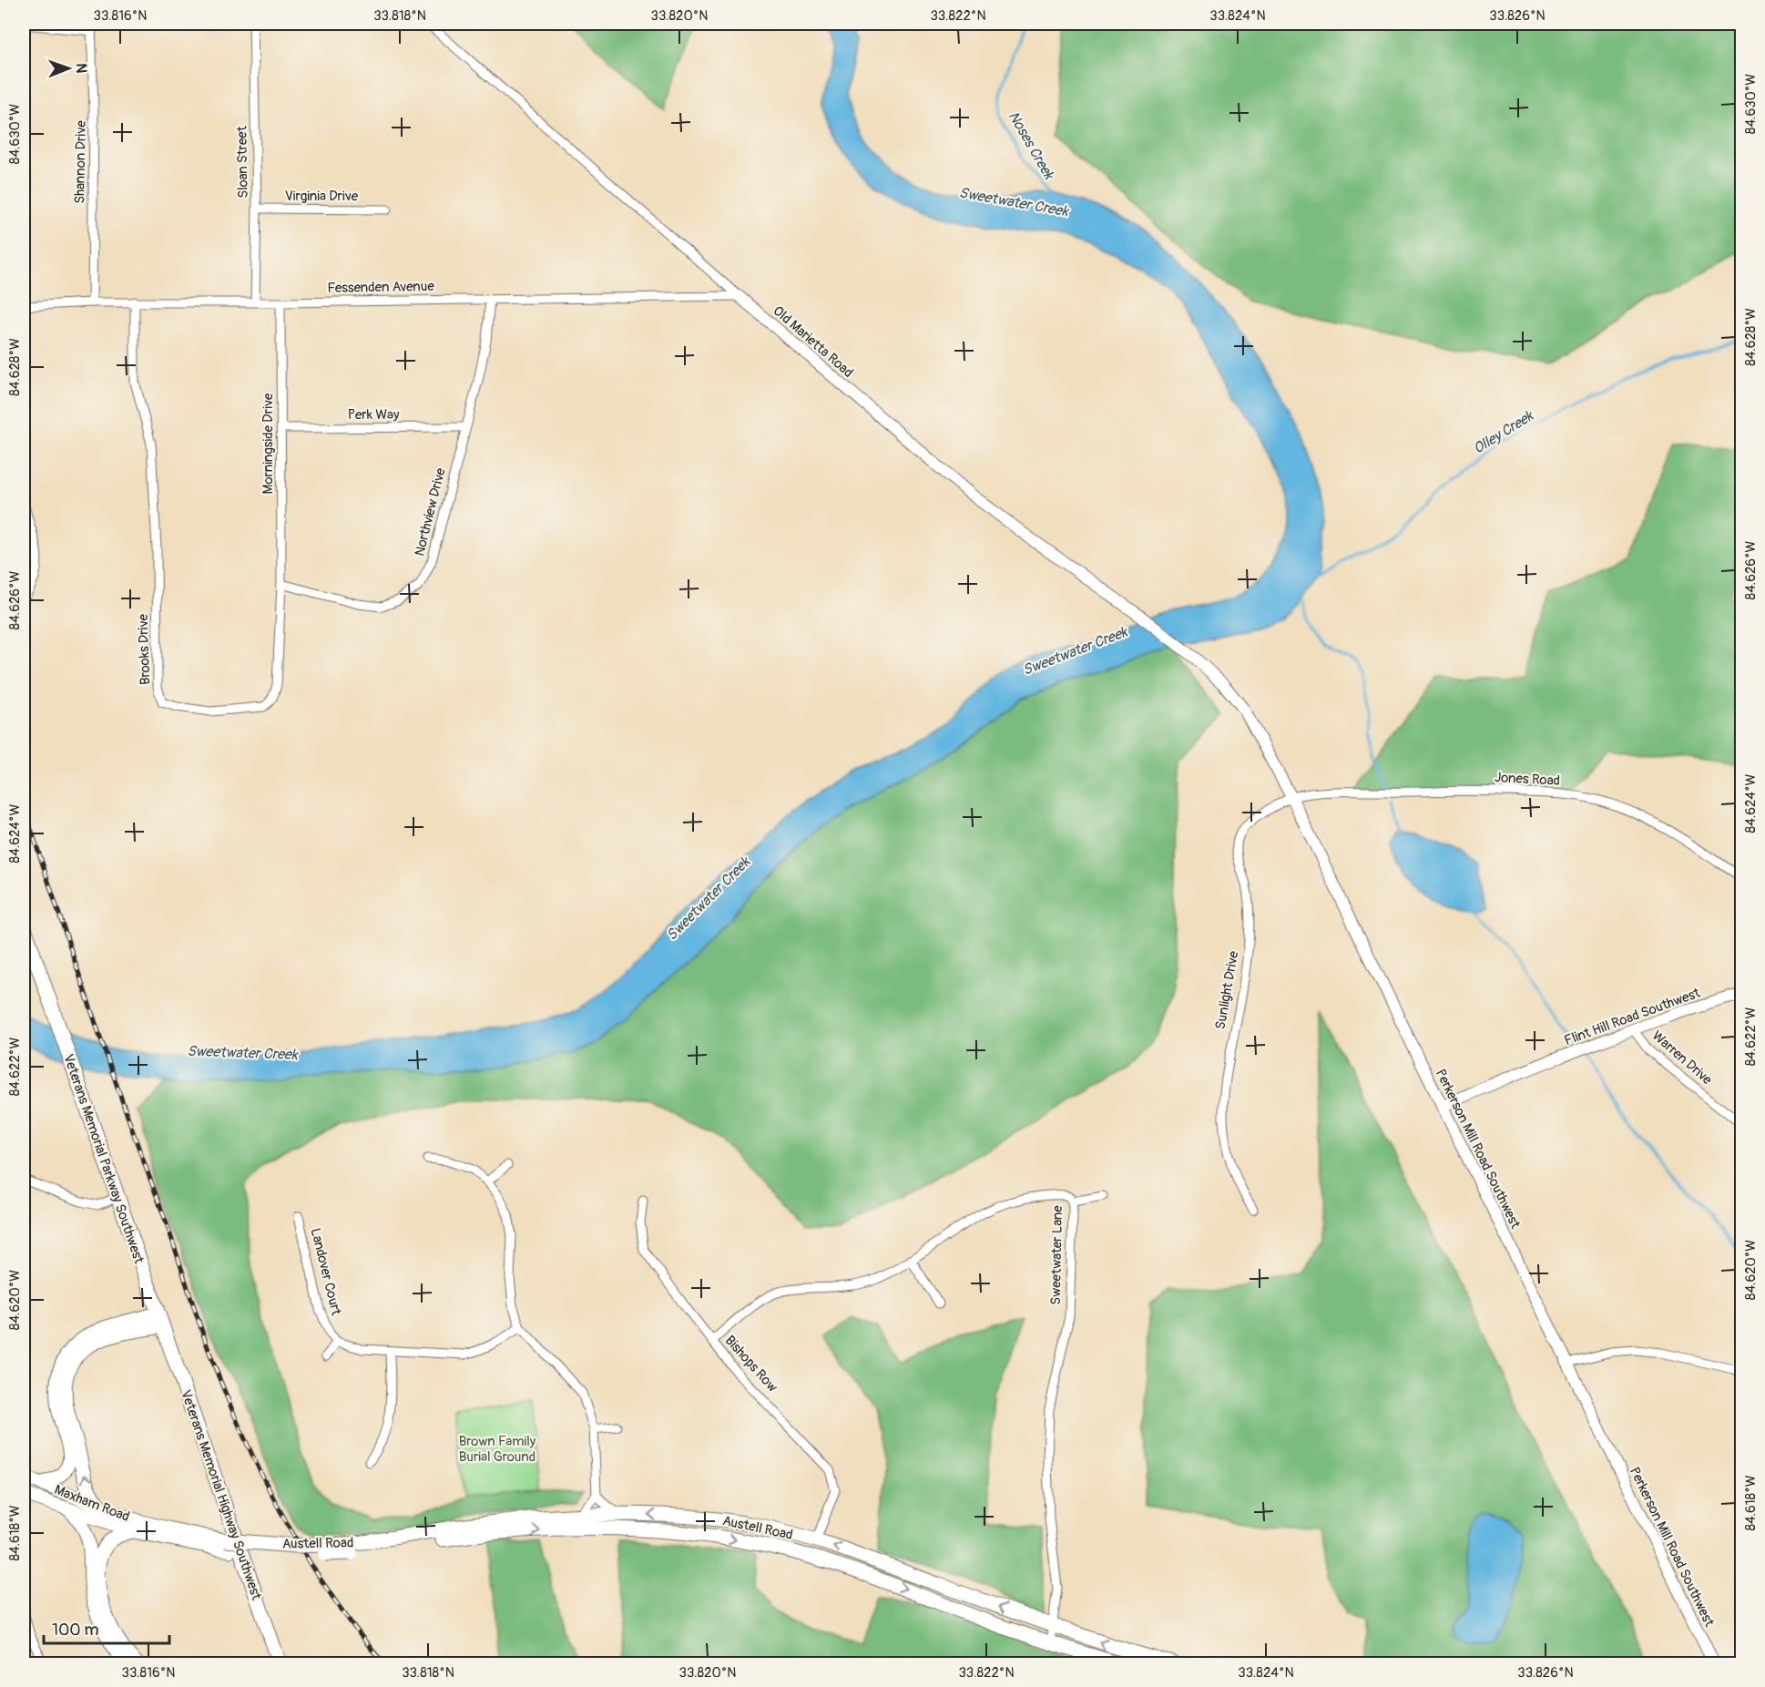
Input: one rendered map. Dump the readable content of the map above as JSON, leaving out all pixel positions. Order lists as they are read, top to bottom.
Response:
{
  "streets": {
    "main road": [
      "Veterans Memorial Parkway Southwest",
      "Veterans Memorial Highway Southwest",
      "Maxham Road",
      "Austell Road"
    ],
    "street": [
      "Shannon Drive",
      "Sloan Street",
      "Virginia Drive",
      "Fessenden Avenue",
      "Old Marietta Road",
      "Perk Way",
      "Morningside Drive",
      "Northview Drive",
      "Brooks Drive",
      "Jones Road",
      "Sunlight Drive",
      "Flint Hill Road Southwest",
      "Warren Drive",
      "Perkerson Mill Road Southwest",
      "Sweetwater Lane",
      "Landover Court",
      "Bishops Row"
    ]
  },
  "crossings": [
    ["Shannon Drive", "Fessenden Avenue"],
    ["Sloan Street", "Virginia Drive"],
    ["Sloan Street", "Fessenden Avenue"],
    ["Fessenden Avenue", "Old Marietta Road"],
    ["Fessenden Avenue", "Morningside Drive"],
    ["Fessenden Avenue", "Northview Drive"],
    ["Fessenden Avenue", "Brooks Drive"],
    ["Old Marietta Road", "Perkerson Mill Road Southwest"],
    ["Perk Way", "Morningside Drive"],
    ["Perk Way", "Northview Drive"],
    ["Morningside Drive", "Northview Drive"],
    ["Morningside Drive", "Brooks Drive"],
    ["Northview Drive", "Brooks Drive"],
    ["Jones Road", "Sunlight Drive"],
    ["Jones Road", "Perkerson Mill Road Southwest"],
    ["Sunlight Drive", "Perkerson Mill Road Southwest"],
    ["Flint Hill Road Southwest", "Warren Drive"],
    ["Flint Hill Road Southwest", "Perkerson Mill Road Southwest"],
    ["Veterans Memorial Parkway Southwest", "Veterans Memorial Highway Southwest"],
    ["Sweetwater Lane", "Bishops Row"],
    ["Sweetwater Lane", "Austell Road"],
    ["Bishops Row", "Austell Road"],
    ["Maxham Road", "Austell Road"]
  ],
  "water": ["Noses Creek", "Sweetwater Creek", "Olley Creek"],
  "parks": ["Brown Family Burial Ground"],
  "scale_bar": "100 m",
  "north": "right",
  "coordinates": [
    "33.816°N",
    "33.818°N",
    "33.820°N",
    "33.822°N",
    "33.824°N",
    "33.826°N",
    "84.630°W",
    "84.628°W",
    "84.626°W",
    "84.624°W",
    "84.622°W",
    "84.620°W",
    "84.618°W"
  ]
}
